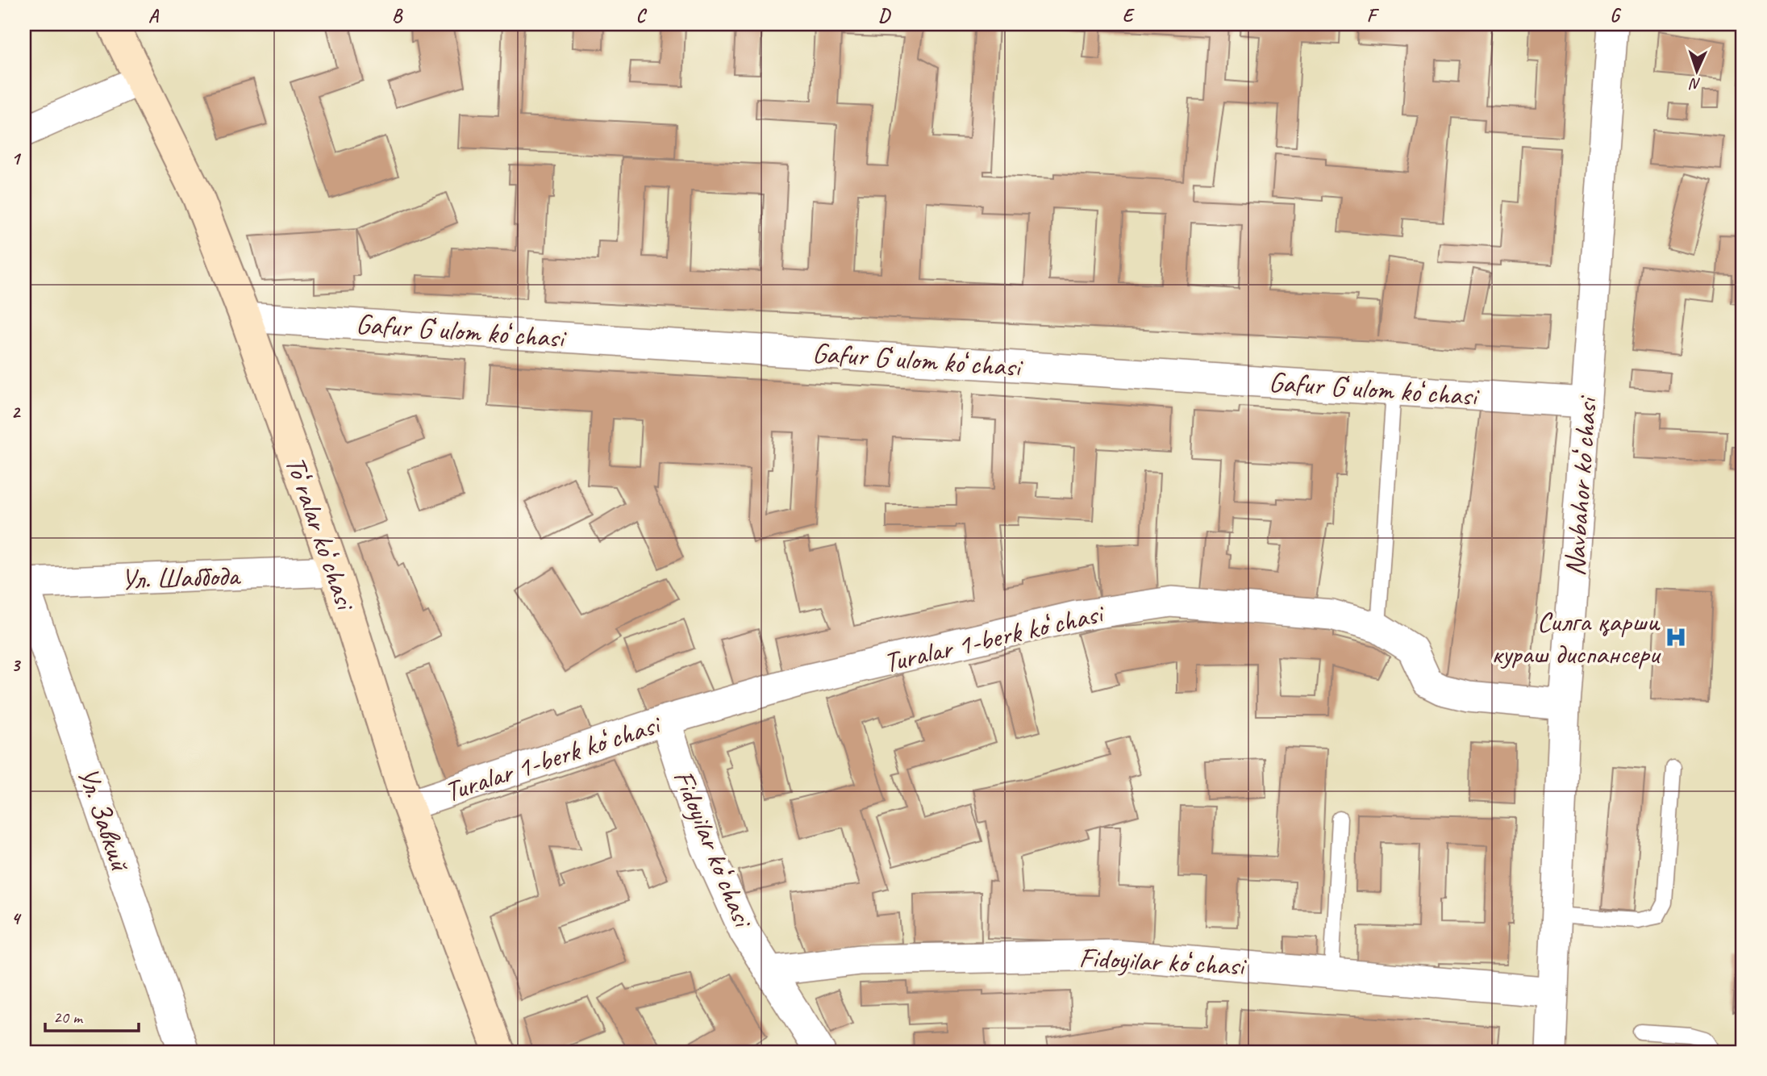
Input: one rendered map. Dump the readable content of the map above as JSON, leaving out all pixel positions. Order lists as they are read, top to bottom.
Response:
{
  "streets": {
    "main road": ["Toʻralar koʻchasi"],
    "street": [
      "Gafur Gʻulom koʻchasi",
      "Navbahor koʻchasi",
      "Ул. Шаббода",
      "Turalar 1-berk koʻchasi",
      "Ул. Завкий",
      "Fidoyilar koʻchasi"
    ]
  },
  "crossings": [
    ["Gafur Gʻulom koʻchasi", "Navbahor koʻchasi"],
    ["Gafur Gʻulom koʻchasi", "Toʻralar koʻchasi"],
    ["Navbahor koʻchasi", "Turalar 1-berk koʻchasi"],
    ["Navbahor koʻchasi", "Fidoyilar koʻchasi"],
    ["Toʻralar koʻchasi", "Ул. Шаббода"],
    ["Toʻralar koʻchasi", "Turalar 1-berk koʻchasi"],
    ["Ул. Шаббода", "Ул. Завкий"],
    ["Turalar 1-berk koʻchasi", "Fidoyilar koʻchasi"]
  ],
  "places": {
    "hospital": ["Силга қарши кураш диспансери"]
  },
  "scale_bar": "20 m",
  "north": "bottom",
  "grid": {
    "columns": [
      "A",
      "B",
      "C",
      "D",
      "E",
      "F",
      "G"
    ],
    "rows": [
      "1",
      "2",
      "3",
      "4"
    ]
  }
}
